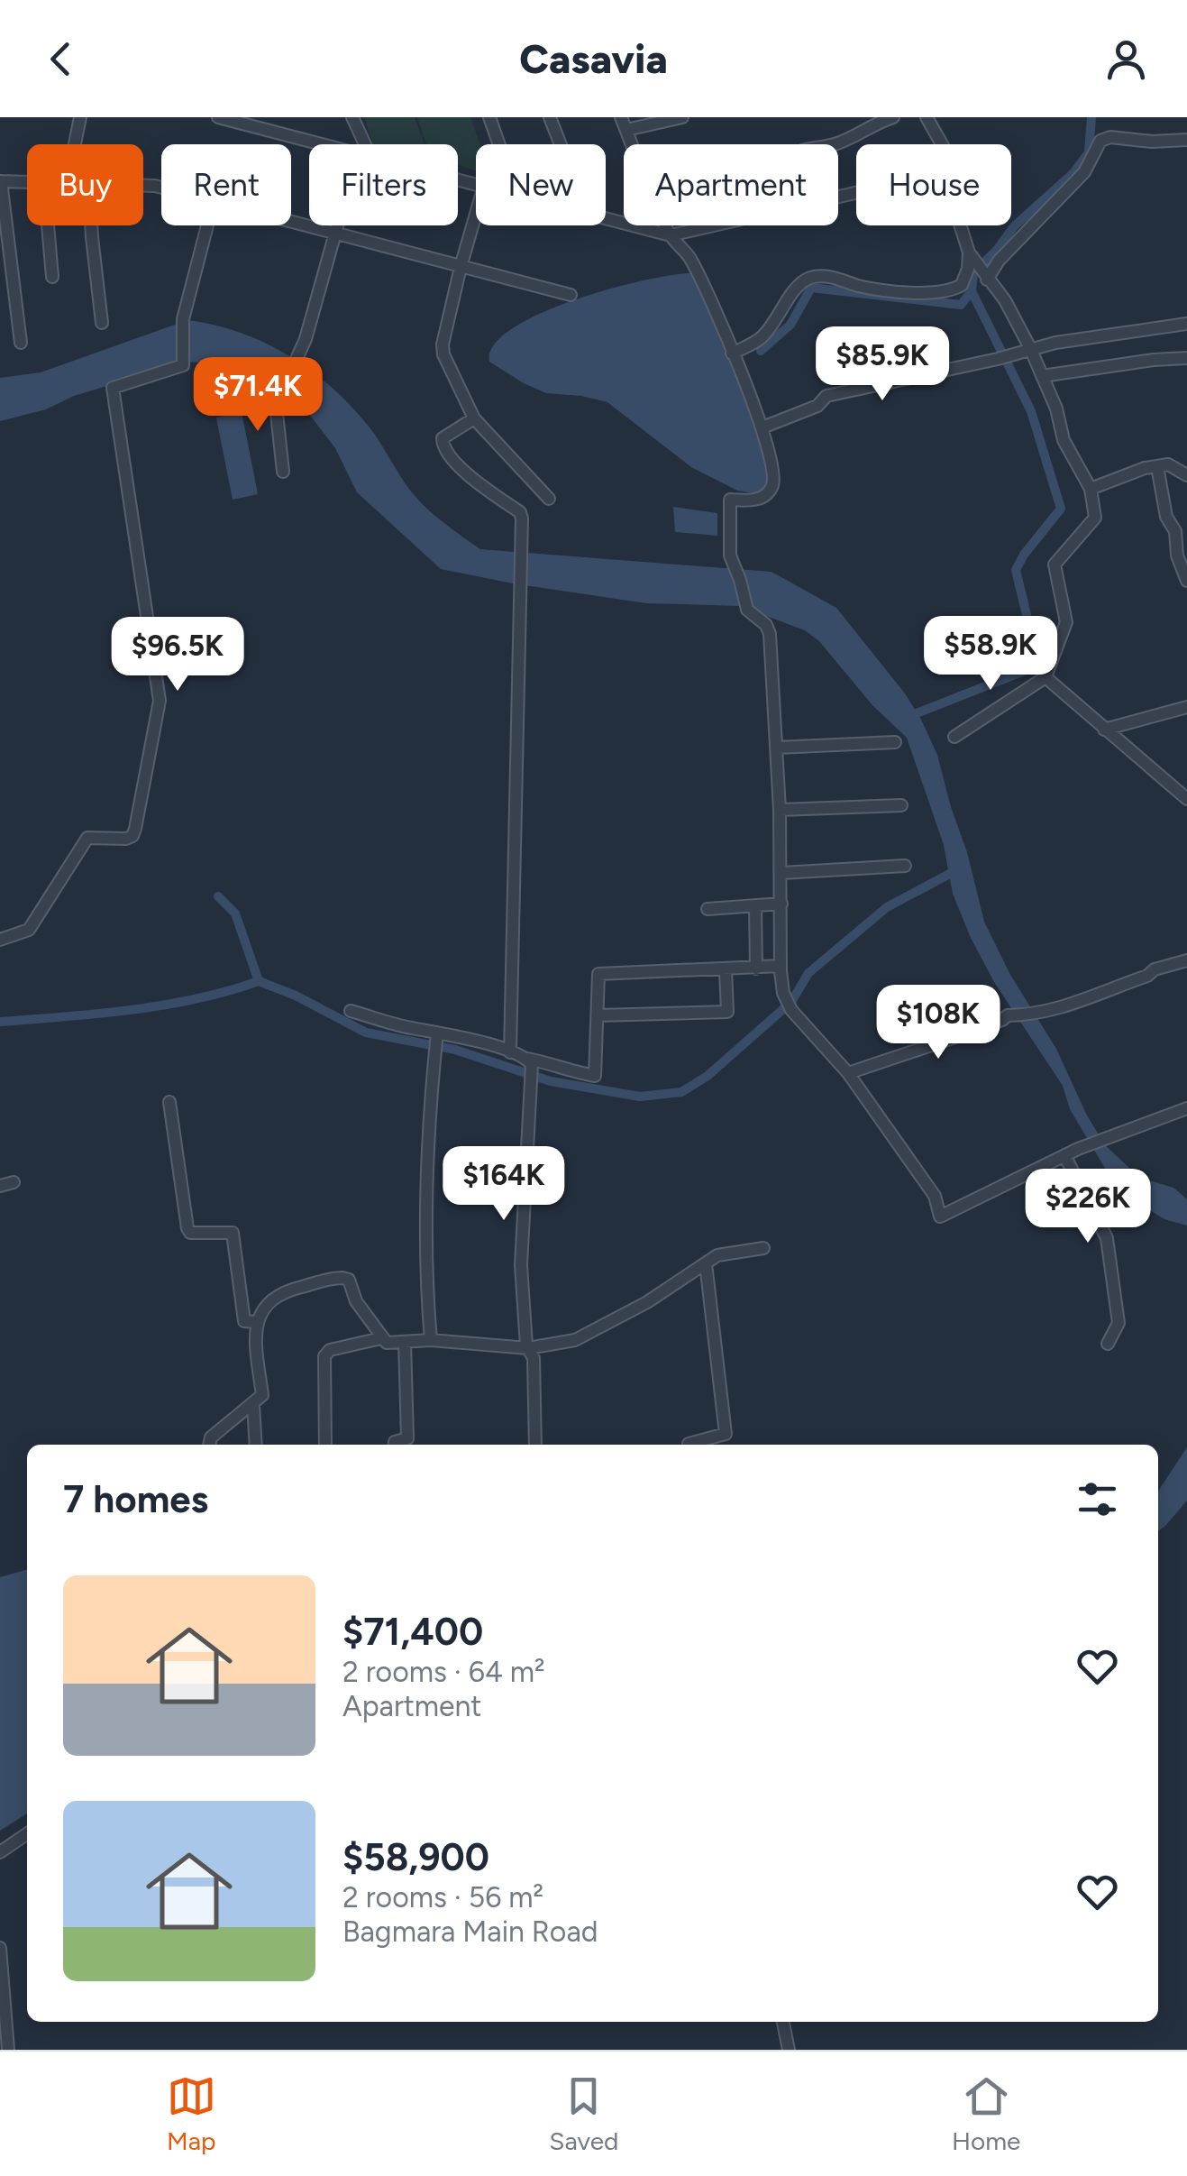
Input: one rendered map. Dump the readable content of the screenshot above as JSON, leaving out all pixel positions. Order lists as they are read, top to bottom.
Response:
{
  "page": {
    "header": "Casavia",
    "chip": [
      "Buy",
      "Rent",
      "Filters",
      "New",
      "Apartment",
      "House"
    ],
    "price": [
      "$85.9K",
      "$71.4K",
      "$58.9K",
      "$96.5K",
      "$108K",
      "$164K",
      "$226K"
    ],
    "heading": "7 homes",
    "list": [
      {
        "name": "$71,400",
        "note": "2 rooms · 64 m² · Apartment"
      },
      {
        "name": "$58,900",
        "note": "2 rooms · 56 m² · Bagmara Main Road"
      }
    ],
    "tabs": ["Map", "Saved", "Home"]
  }
}
